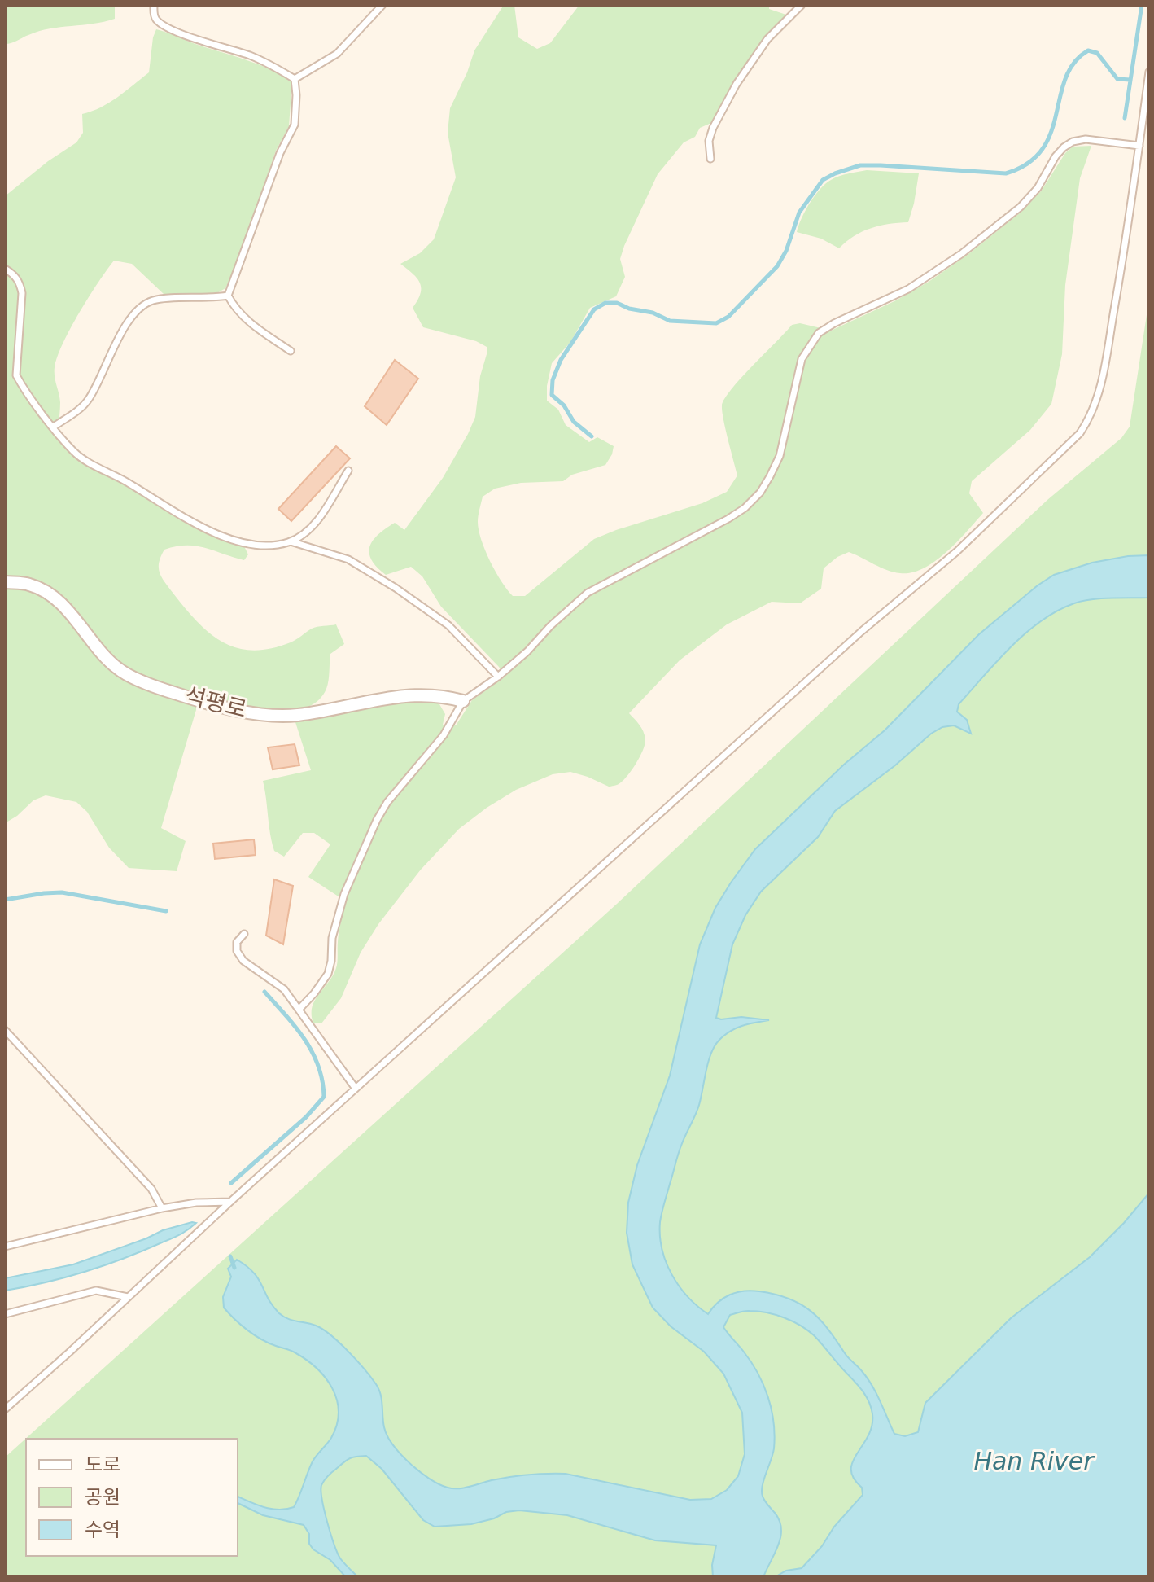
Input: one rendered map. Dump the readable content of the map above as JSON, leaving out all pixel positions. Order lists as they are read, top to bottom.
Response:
{
  "streets": {
    "street": ["석평로"]
  },
  "water": ["Han River"],
  "legend": ["도로", "공원", "수역"]
}
